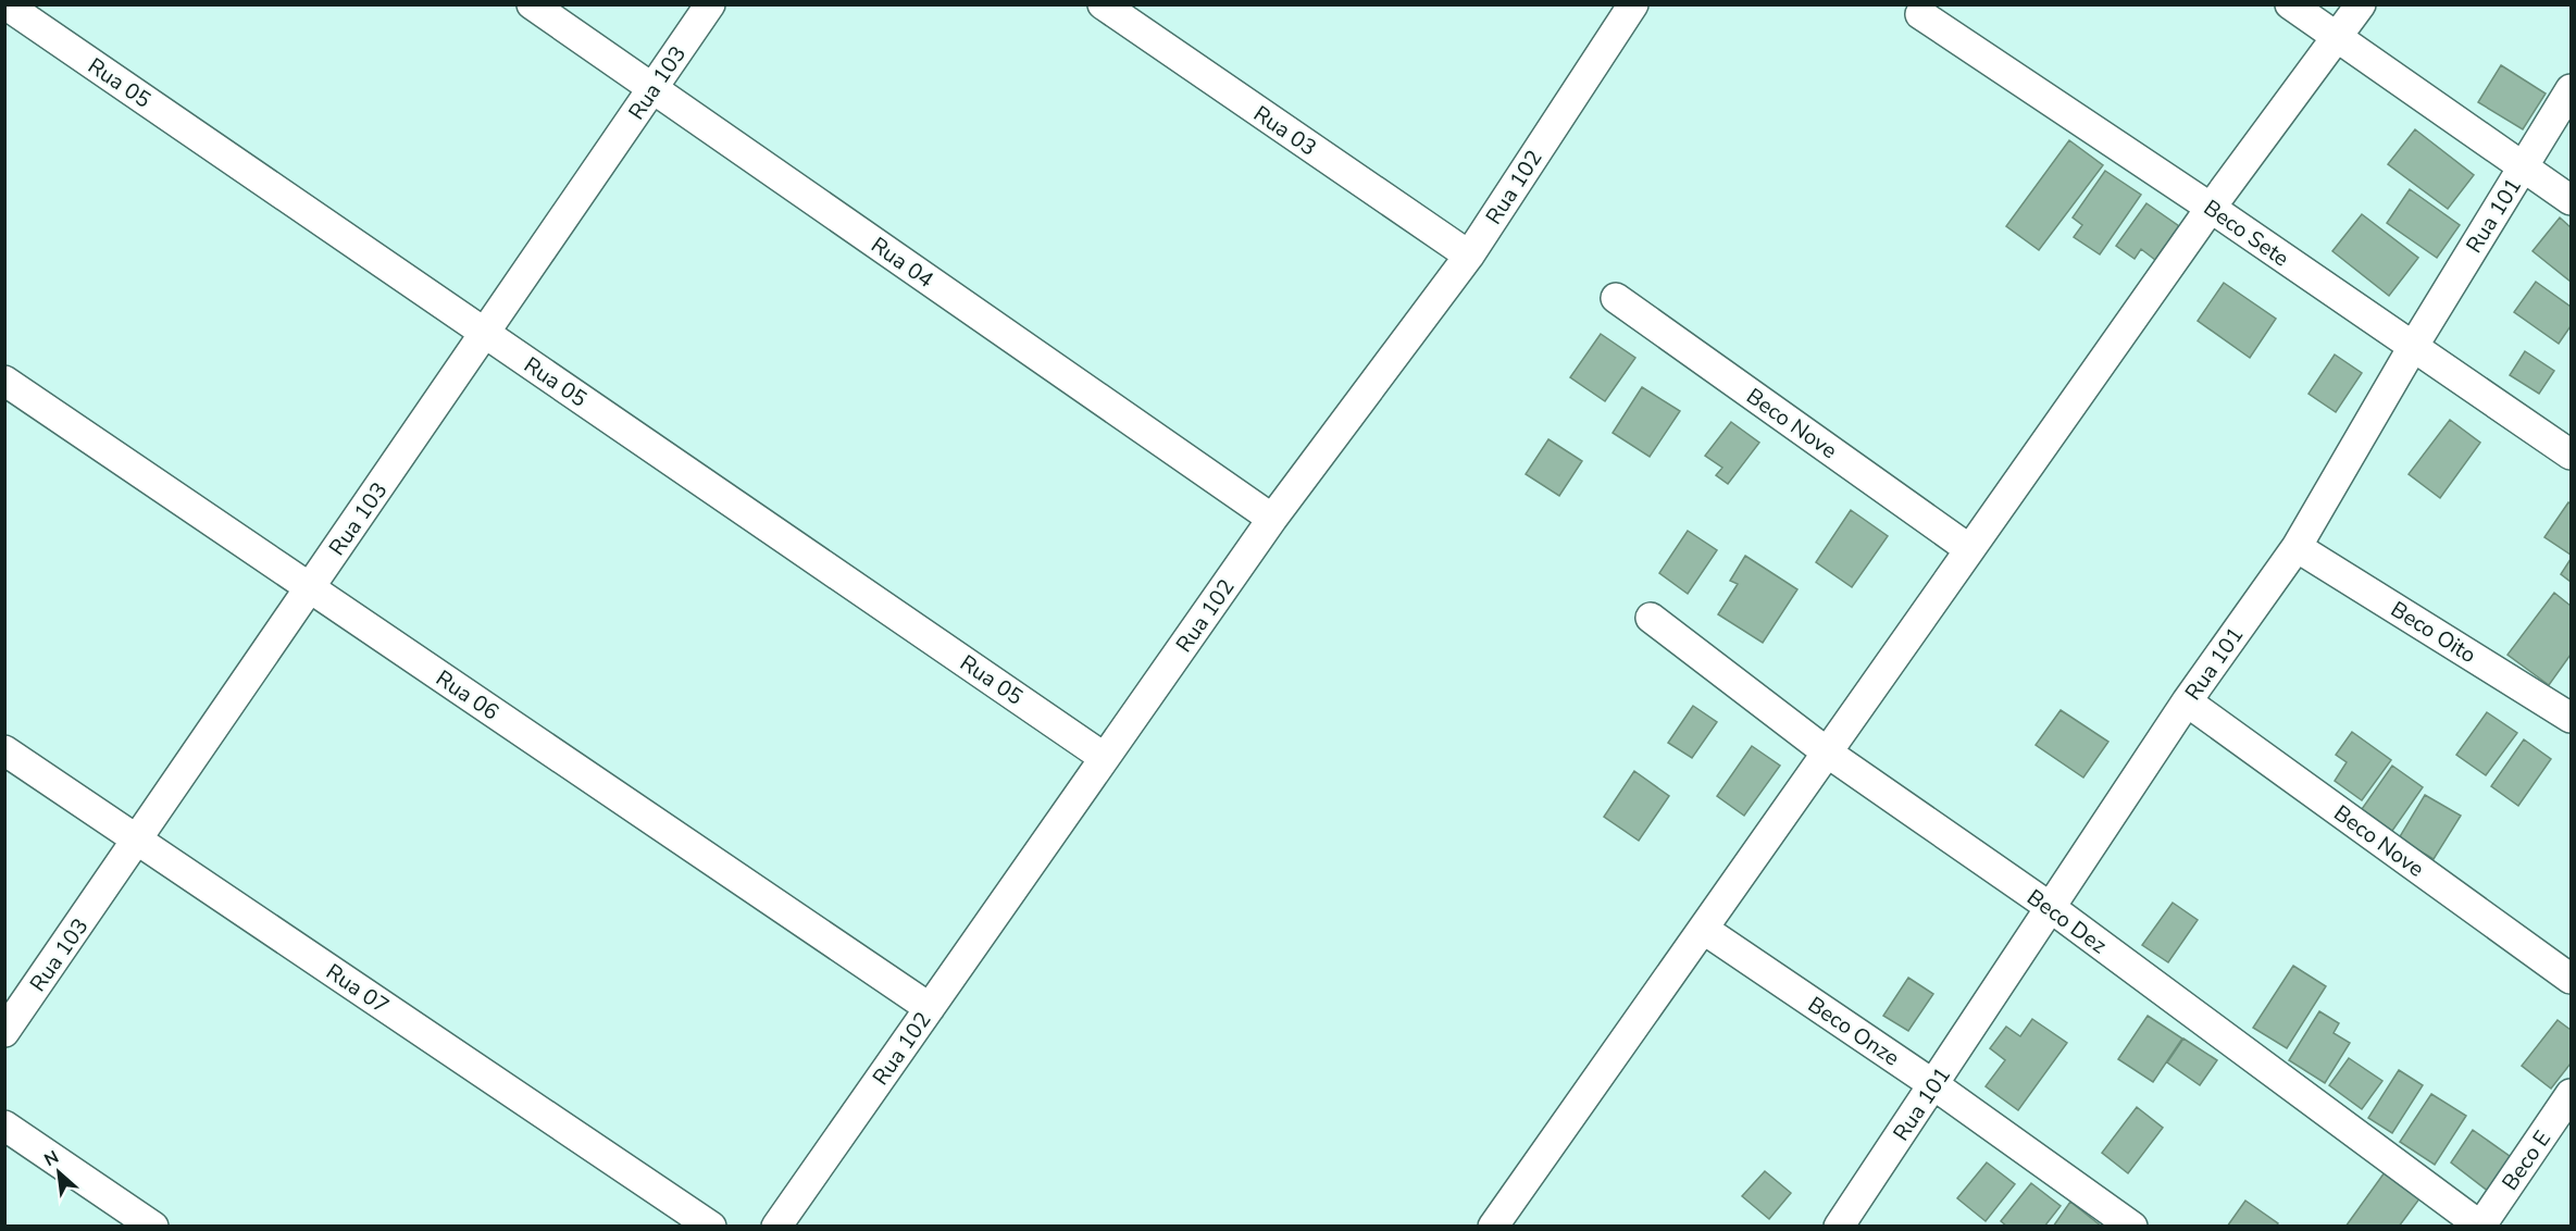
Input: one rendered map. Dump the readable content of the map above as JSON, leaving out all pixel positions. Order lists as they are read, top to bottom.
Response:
{
  "streets": {
    "street": [
      "Rua 05",
      "Rua 103",
      "Rua 03",
      "Rua 102",
      "Rua 101",
      "Beco Sete",
      "Rua 04",
      "Beco Nove",
      "Beco Oito",
      "Rua 06",
      "Beco Dez",
      "Rua 07",
      "Beco Onze",
      "Beco E"
    ]
  },
  "crossings": [
    ["Rua 05", "Rua 103"],
    ["Rua 05", "Rua 102"],
    ["Rua 103", "Rua 04"],
    ["Rua 103", "Rua 06"],
    ["Rua 103", "Rua 07"],
    ["Rua 03", "Rua 102"],
    ["Rua 102", "Rua 04"],
    ["Rua 102", "Rua 06"],
    ["Rua 101", "Beco Sete"],
    ["Rua 101", "Beco Nove"],
    ["Rua 101", "Beco Oito"],
    ["Rua 101", "Beco Dez"],
    ["Rua 101", "Beco Onze"],
    ["Beco Dez", "Beco E"]
  ],
  "north": "top left"
}
